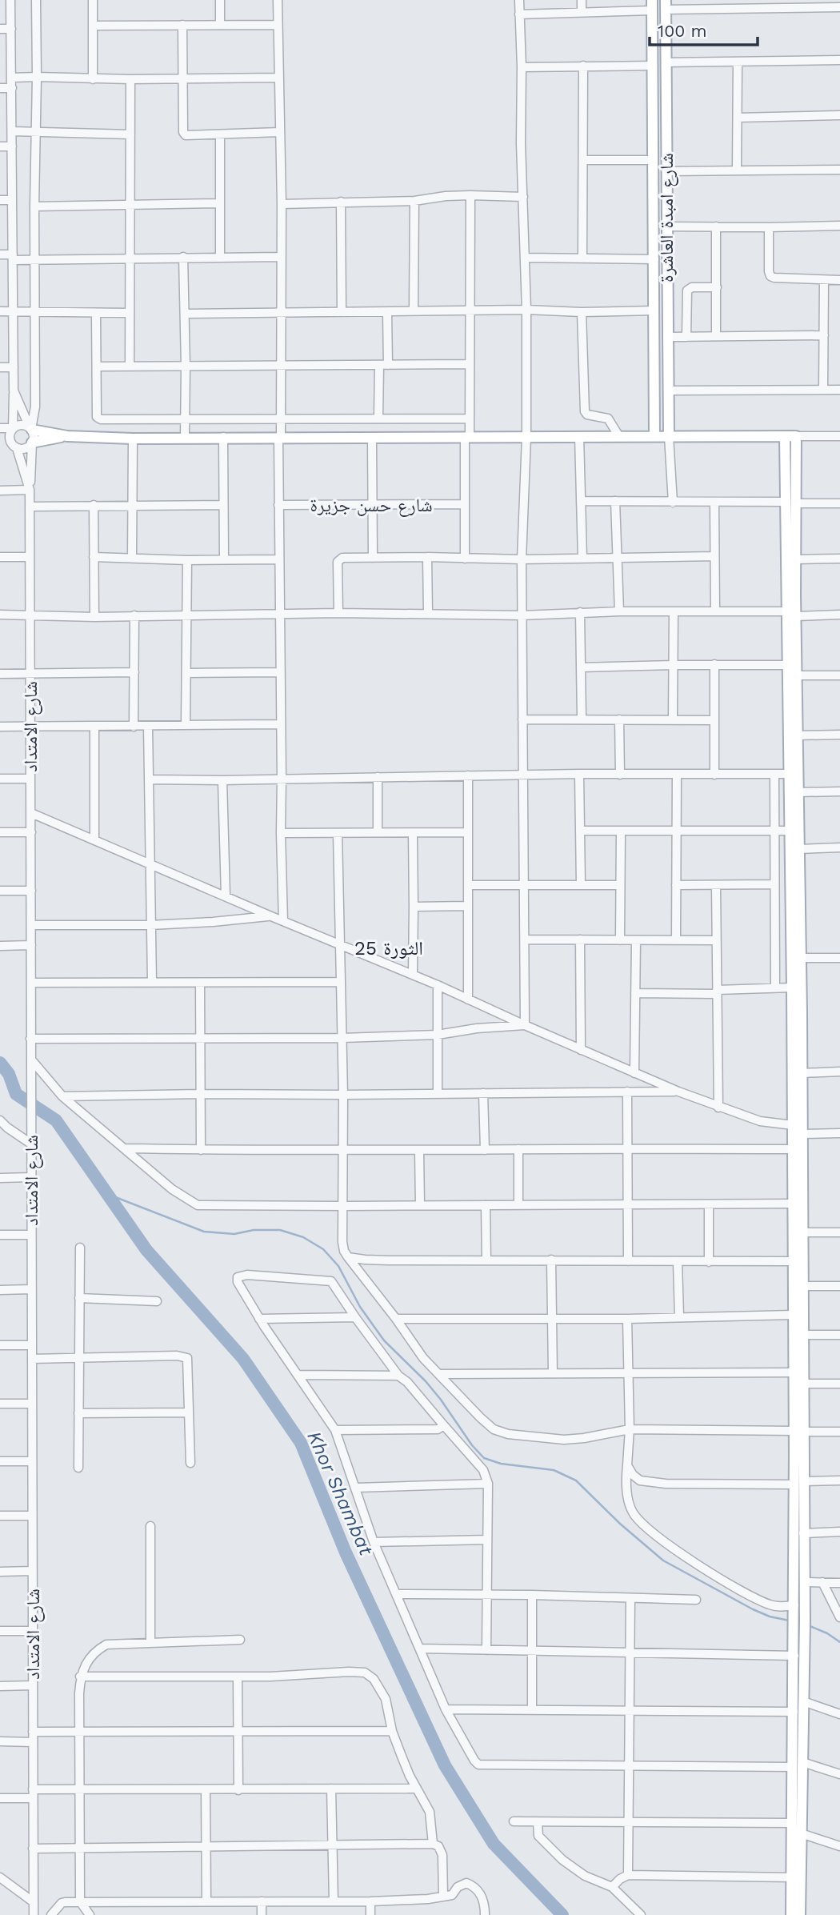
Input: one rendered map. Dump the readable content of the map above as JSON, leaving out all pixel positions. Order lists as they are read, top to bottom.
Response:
{
  "streets": {
    "main road": ["شارع امبدة العاشرة"],
    "street": ["شارع حسن جزيرة", "شارع الامتداد"]
  },
  "districts": ["الثورة 25"],
  "water": ["Khor Shambat"],
  "scale_bar": "100 m"
}
